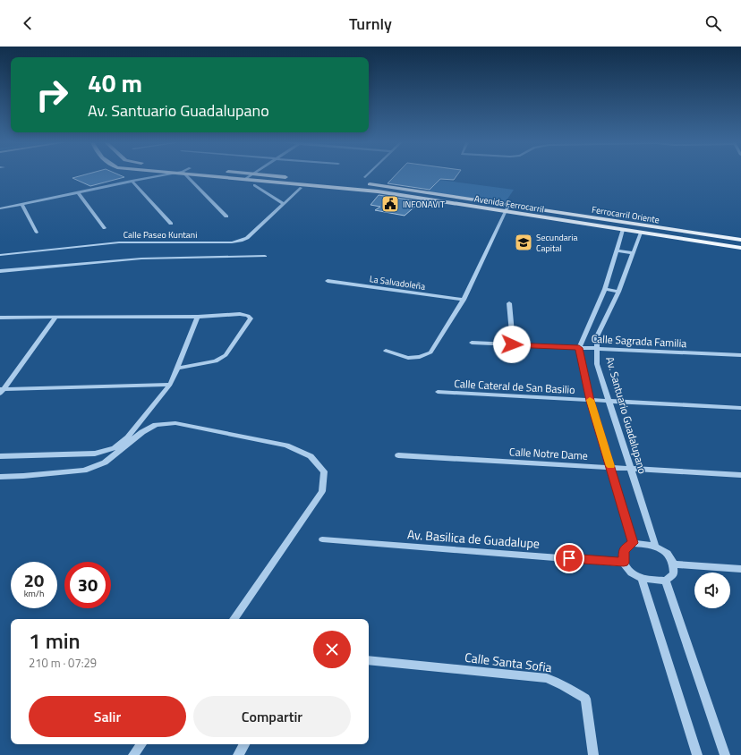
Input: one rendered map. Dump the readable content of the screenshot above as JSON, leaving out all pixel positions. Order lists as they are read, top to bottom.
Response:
{
  "streets": {
    "main road": ["Avenida Ferrocarril", "Ferrocarril Oriente"],
    "street": [
      "Calle Paseo Kuntani",
      "La Salvadoleña",
      "Calle Sagrada Familia",
      "Calle Cateral de San Basilio",
      "Av. Santuario Guadalupano",
      "Calle Notre Dame",
      "Av. Basilica de Guadalupe",
      "Calle Santa Sofia"
    ]
  },
  "crossings": [
    ["Avenida Ferrocarril", "Av. Santuario Guadalupano"],
    ["Calle Sagrada Familia", "Av. Santuario Guadalupano"],
    ["Calle Cateral de San Basilio", "Av. Santuario Guadalupano"],
    ["Av. Santuario Guadalupano", "Calle Notre Dame"],
    ["Av. Santuario Guadalupano", "Av. Basilica de Guadalupe"]
  ],
  "places": {
    "public building": ["INFONAVIT"],
    "school or university": ["Secundaria Capital"]
  },
  "page": {
    "header": "Turnly",
    "turn": ["40 m", "Av. Santuario Guadalupano"],
    "speed": "20 km/h",
    "limit": "30",
    "heading": ["1 min", "210 m · 07:29"],
    "buttons": ["Salir", "Compartir"]
  }
}
